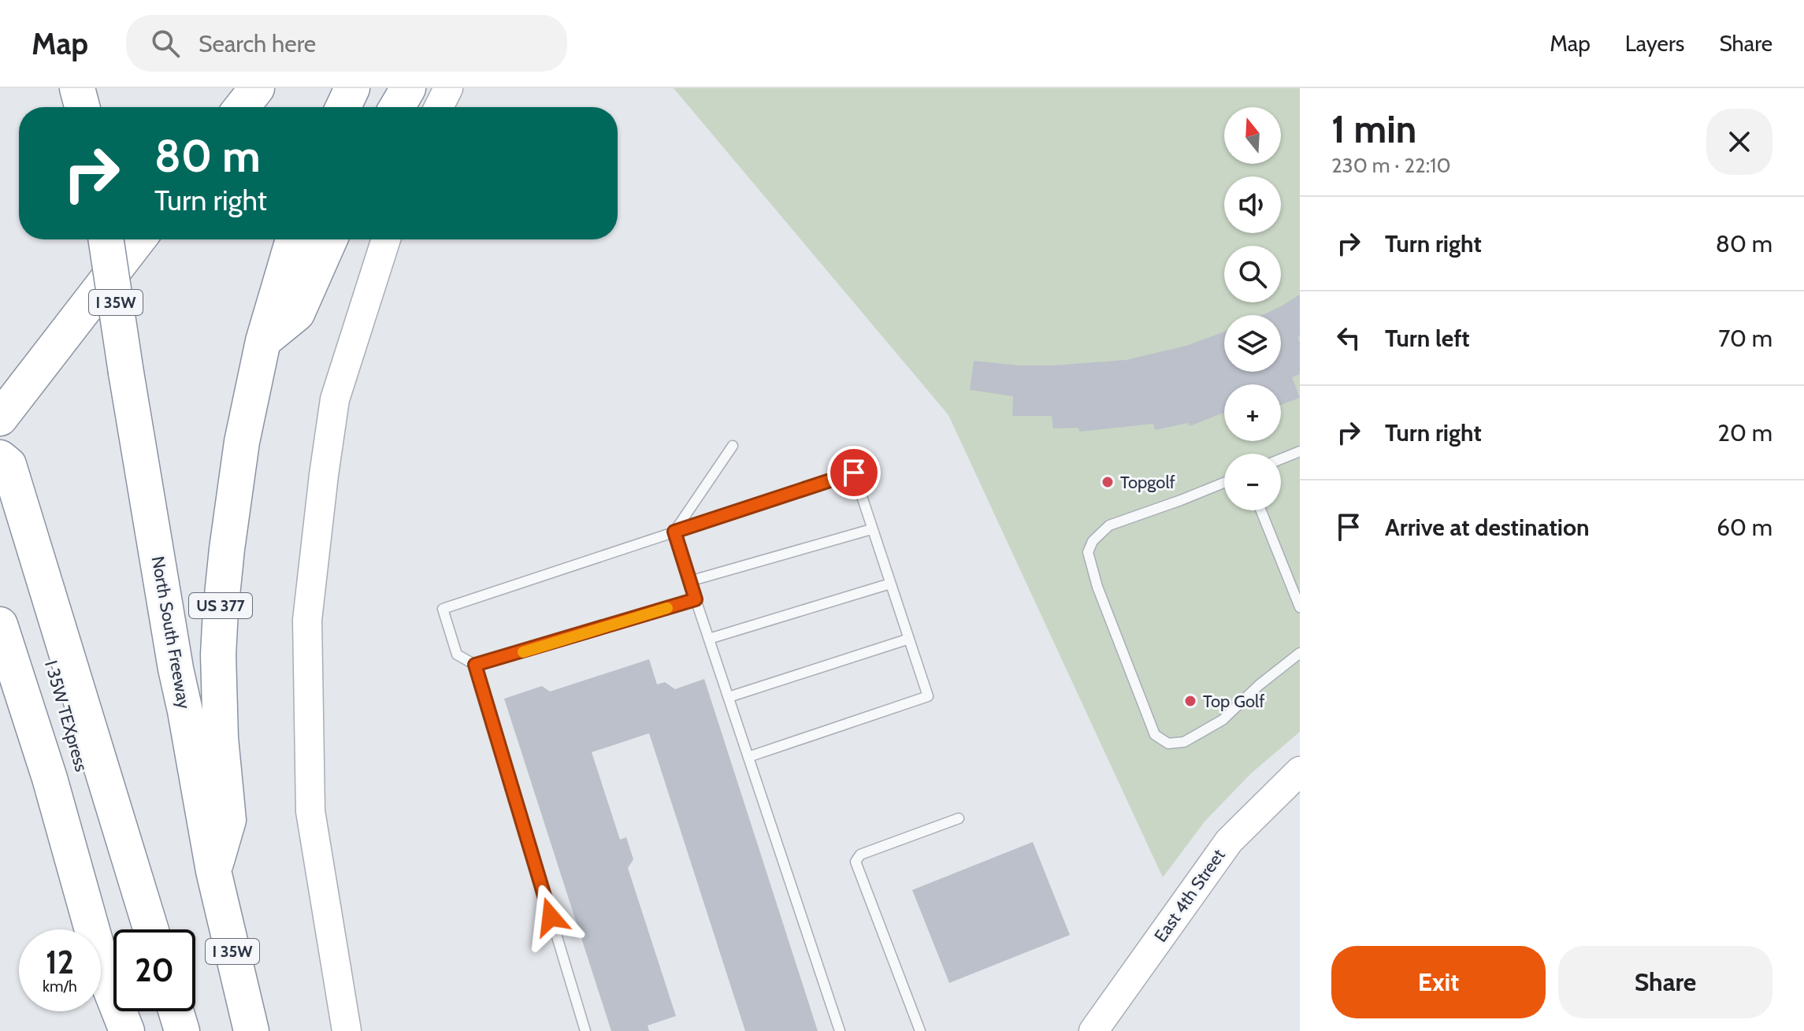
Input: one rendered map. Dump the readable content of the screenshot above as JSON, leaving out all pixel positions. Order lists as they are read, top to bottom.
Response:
{
  "streets": {
    "highway": [
      "I 35W",
      "US 377",
      "North South Freeway",
      "I 35W TEXpress"
    ],
    "main road": ["East 4th Street"]
  },
  "crossings": [
    ["US 377", "North South Freeway"]
  ],
  "places": ["Topgolf", "Top Golf"],
  "north": "top",
  "page": {
    "header": "Map",
    "search": "Search here",
    "nav": ["Map", "Layers", "Share"],
    "heading": ["1 min", "230 m · 22:10"],
    "map_buttons": ["+", "−"],
    "turn": ["80 m", "Turn right"],
    "list": [
      {
        "name": "Turn right",
        "value": "80 m"
      },
      {
        "name": "Turn left",
        "value": "70 m"
      },
      {
        "name": "Turn right",
        "value": "20 m"
      },
      {
        "name": "Arrive at destination",
        "value": "60 m"
      }
    ],
    "speed": "12 km/h",
    "limit": "20",
    "buttons": ["Exit", "Share"]
  }
}
